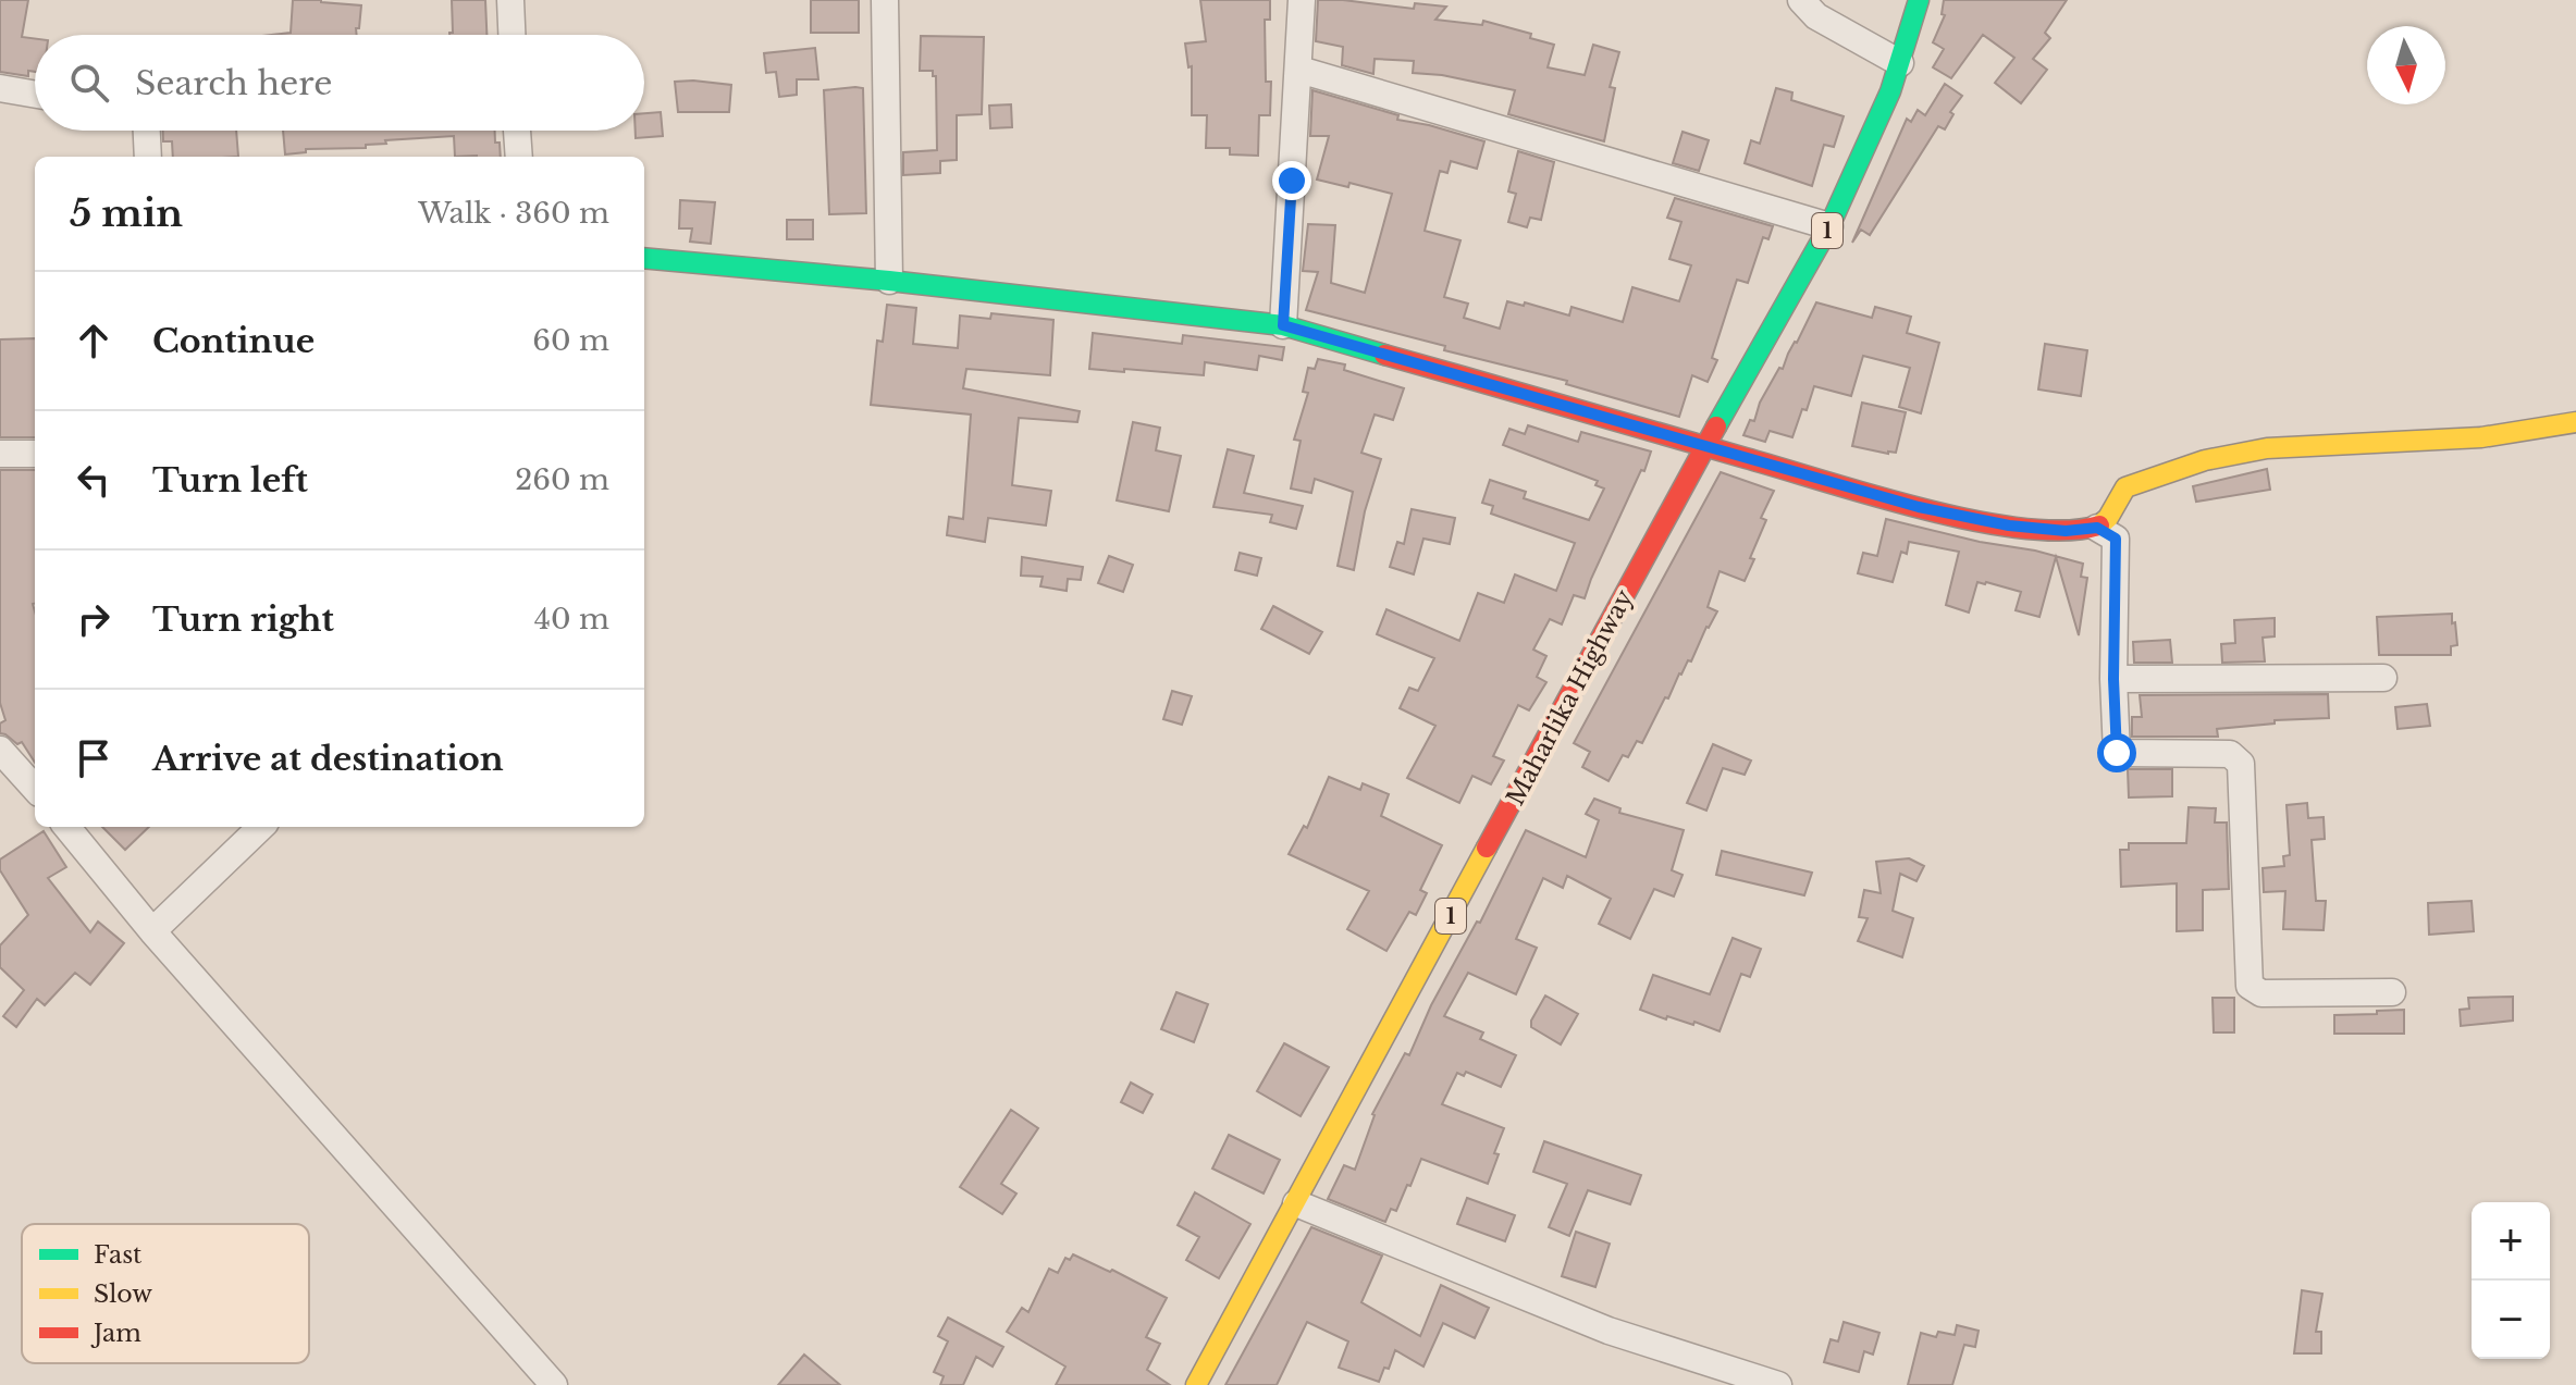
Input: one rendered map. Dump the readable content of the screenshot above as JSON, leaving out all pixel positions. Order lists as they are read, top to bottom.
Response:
{
  "streets": {
    "main road": ["1", "Maharlika Highway"]
  },
  "legend": ["Fast", "Slow", "Jam"],
  "north": "bottom",
  "page": {
    "search": "Search here",
    "heading": ["5 min", "Walk · 360 m"],
    "list": [
      ["Continue", "60 m"],
      ["Turn left", "260 m"],
      ["Turn right", "40 m"],
      "Arrive at destination"
    ],
    "map_buttons": ["+", "−"]
  }
}
